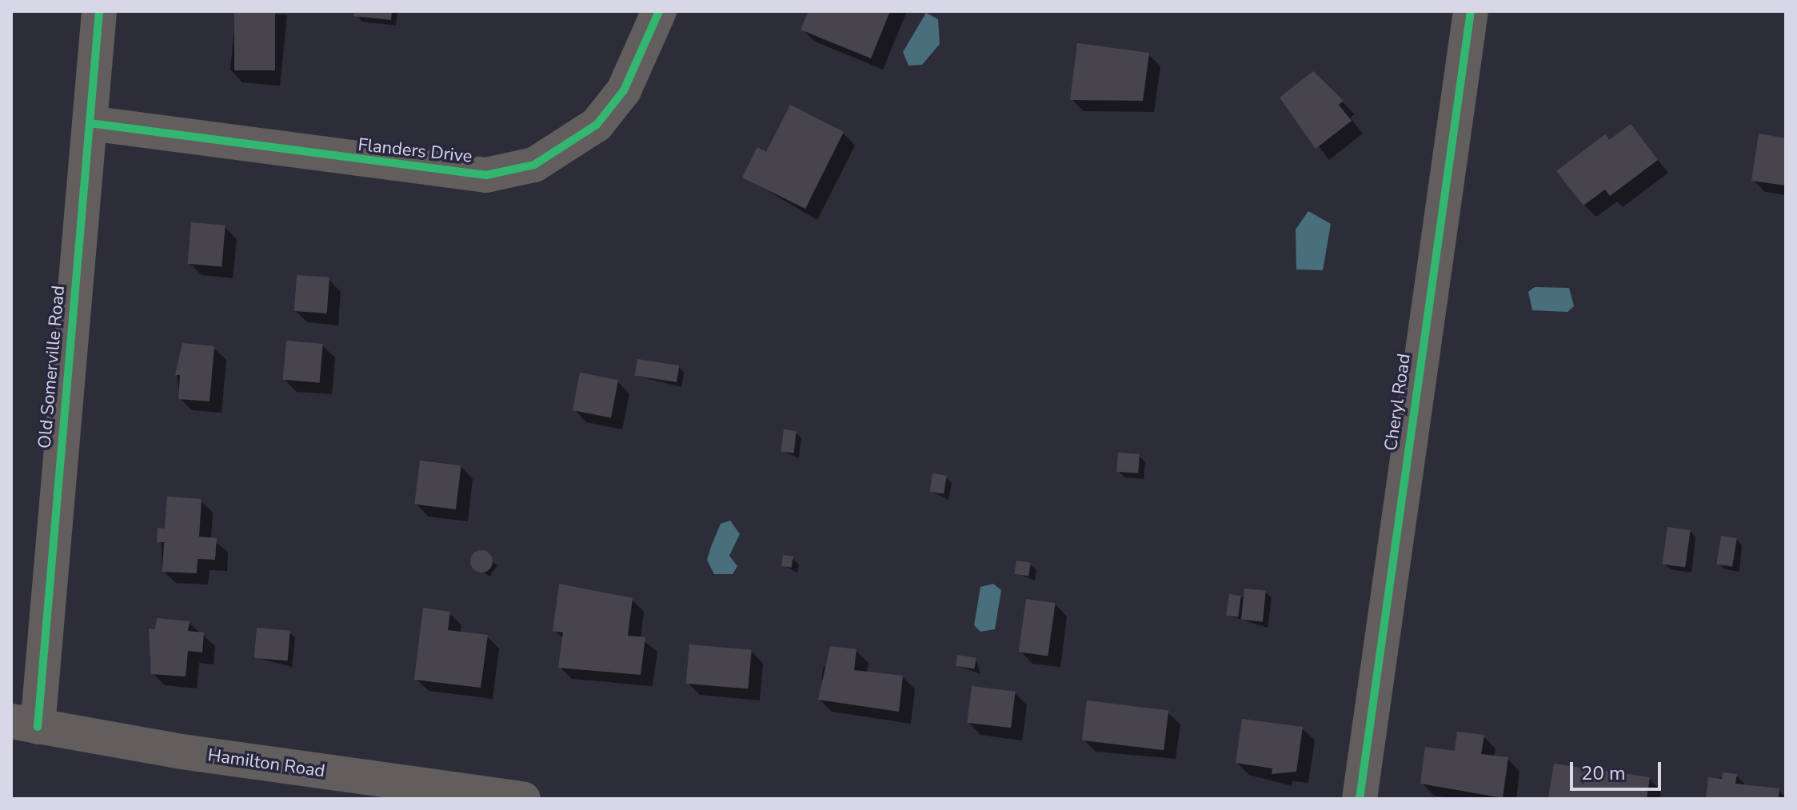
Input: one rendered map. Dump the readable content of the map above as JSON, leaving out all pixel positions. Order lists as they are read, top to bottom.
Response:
{
  "streets": {
    "street": [
      "Flanders Drive",
      "Old Somerville Road",
      "Cheryl Road",
      "Hamilton Road"
    ]
  },
  "crossings": [
    ["Flanders Drive", "Old Somerville Road"],
    ["Old Somerville Road", "Hamilton Road"]
  ],
  "scale_bar": "20 m"
}
